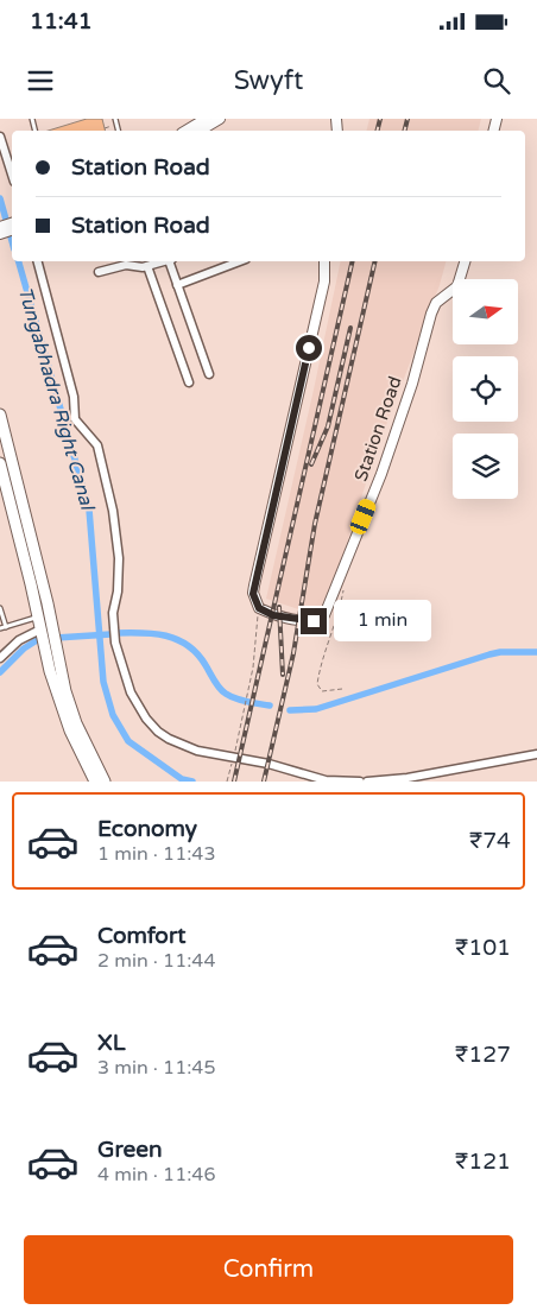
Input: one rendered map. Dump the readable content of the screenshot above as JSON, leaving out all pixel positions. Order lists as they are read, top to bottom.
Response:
{
  "streets": {
    "street": ["Station Road"]
  },
  "water": ["Tungabhadra Right Canal"],
  "north": "right",
  "page": {
    "status": "11:41",
    "header": "Swyft",
    "banner": ["Station Road", "Station Road"],
    "bubble": "1 min",
    "list": [
      {
        "name": "Economy",
        "note": "1 min · 11:43",
        "value": "₹74"
      },
      {
        "name": "Comfort",
        "note": "2 min · 11:44",
        "value": "₹101"
      },
      {
        "name": "XL",
        "note": "3 min · 11:45",
        "value": "₹127"
      },
      {
        "name": "Green",
        "note": "4 min · 11:46",
        "value": "₹121"
      }
    ],
    "buttons": "Confirm"
  }
}
